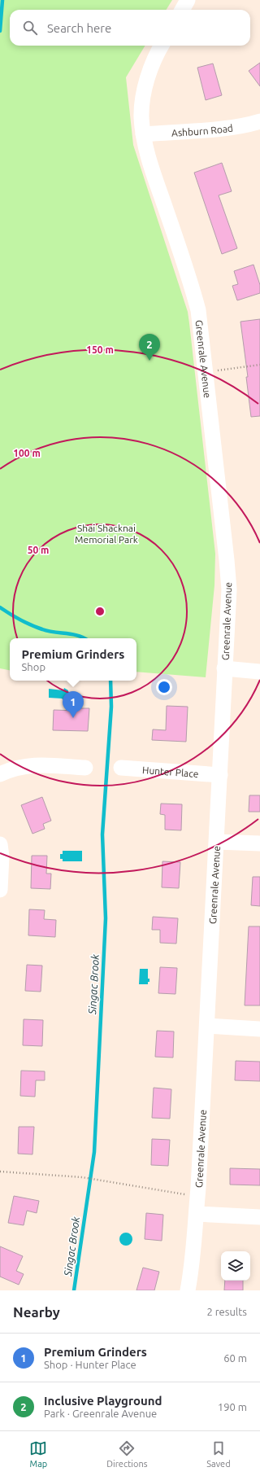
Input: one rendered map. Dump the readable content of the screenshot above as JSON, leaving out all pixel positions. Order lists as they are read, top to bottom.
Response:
{
  "streets": {
    "street": ["Ashburn Road", "Greenrale Avenue", "Hunter Place"]
  },
  "crossings": [
    ["Ashburn Road", "Greenrale Avenue"],
    ["Greenrale Avenue", "Hunter Place"]
  ],
  "water": ["Singac Brook"],
  "parks": ["Shai Shacknai Memorial Park"],
  "page": {
    "search": "Search here",
    "pins": ["2", "1"],
    "popup": ["Premium Grinders", "Shop"],
    "heading": ["Nearby", "2 results"],
    "list": [
      {
        "mark": "1",
        "name": "Premium Grinders",
        "note": "Shop · Hunter Place",
        "value": "60 m"
      },
      {
        "mark": "2",
        "name": "Inclusive Playground",
        "note": "Park · Greenrale Avenue",
        "value": "190 m"
      }
    ],
    "nav": ["Map", "Directions", "Saved"]
  },
  "rings": ["150 m", "100 m", "50 m"]
}
